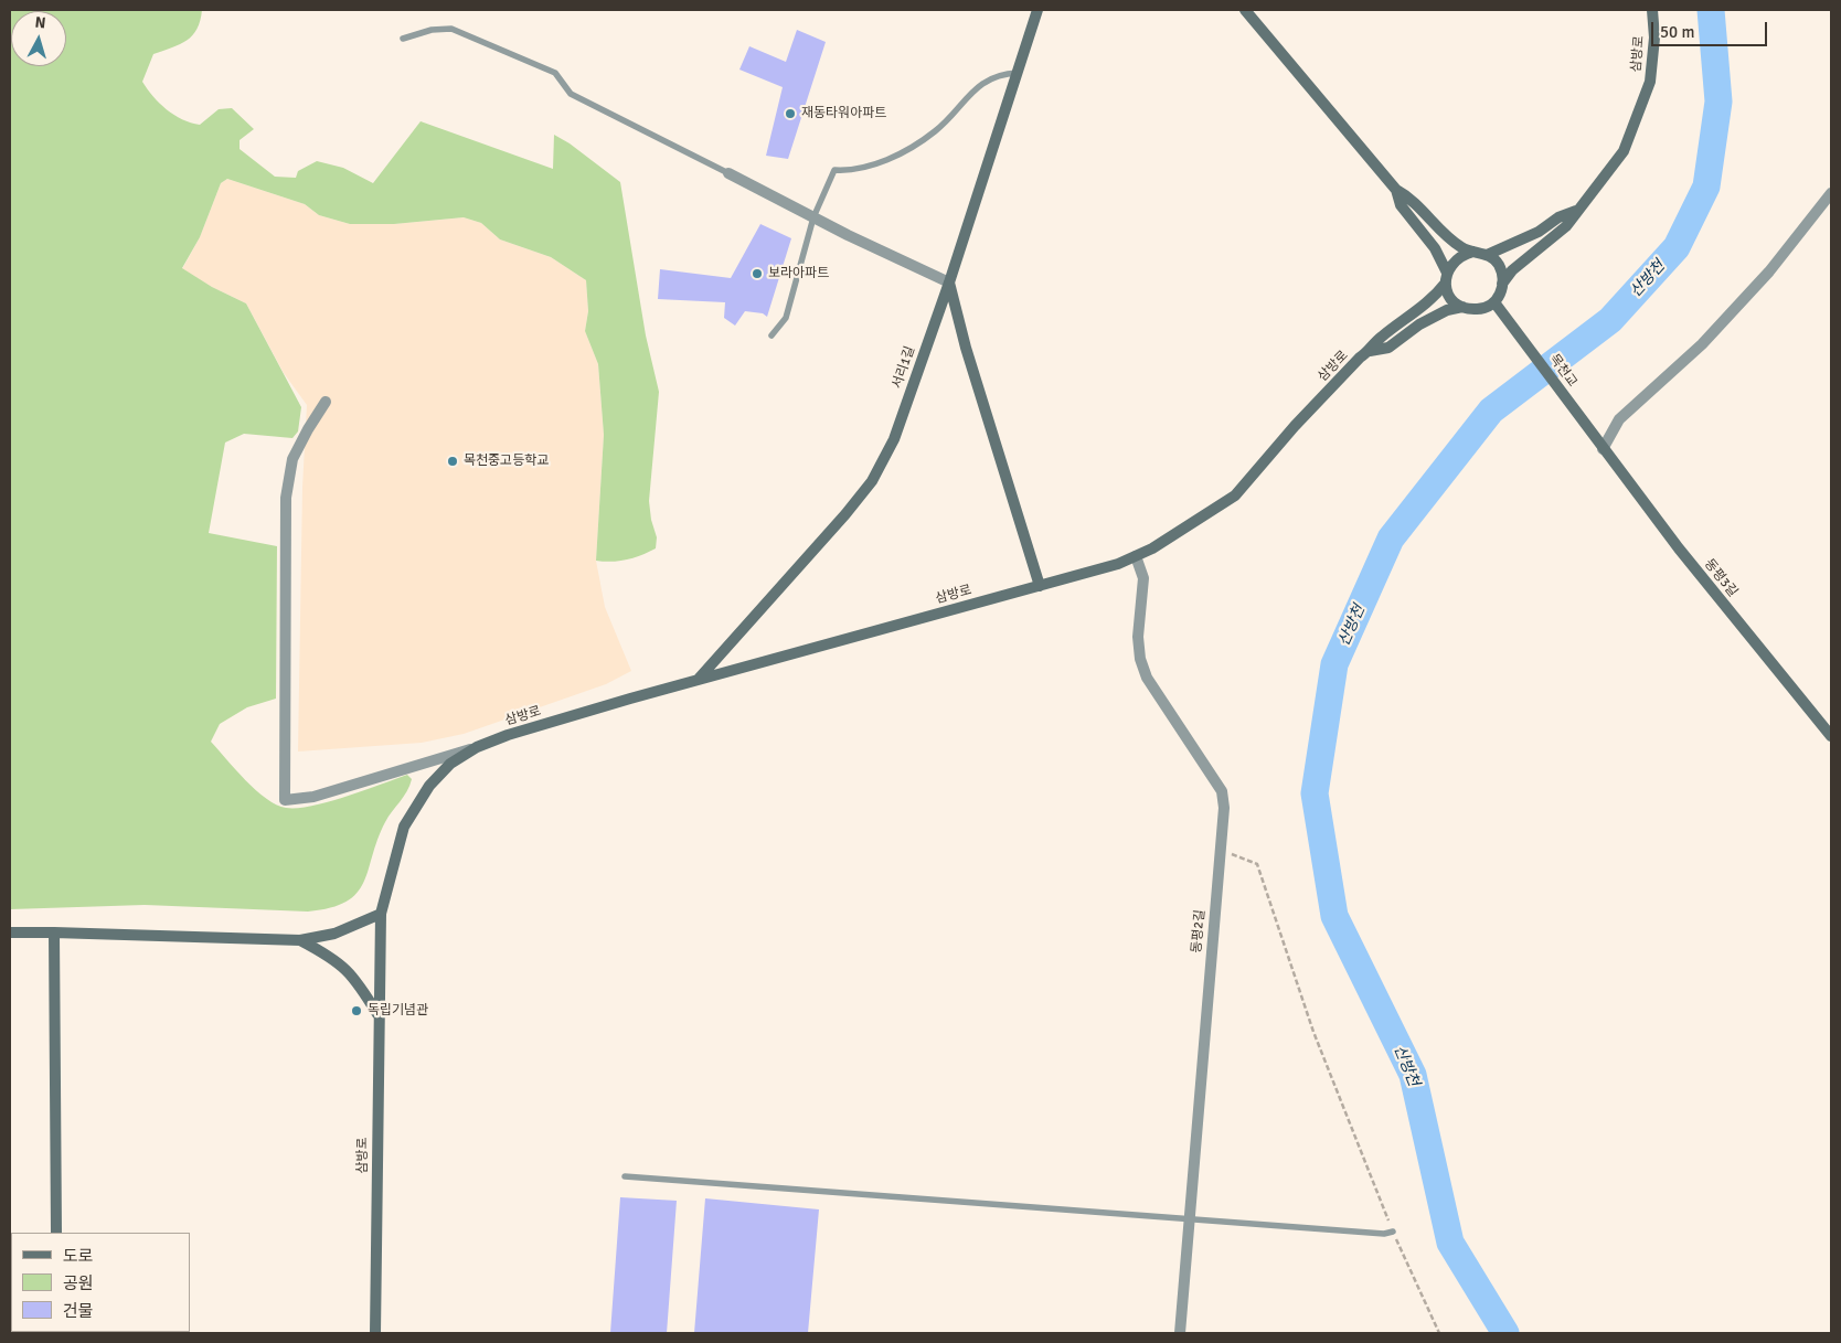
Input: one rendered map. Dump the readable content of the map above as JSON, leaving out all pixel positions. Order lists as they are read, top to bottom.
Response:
{
  "streets": {
    "street": [
      "삼방로",
      "서리1길",
      "목천교",
      "동평3길",
      "동평2길"
    ]
  },
  "crossings": [
    ["삼방로", "서리1길"],
    ["삼방로", "목천교"],
    ["삼방로", "동평2길"],
    ["목천교", "동평3길"]
  ],
  "water": ["산방천"],
  "places": [
    "재동타워아파트",
    "보라아파트",
    "목천중고등학교",
    "독립기념관"
  ],
  "legend": ["도로", "공원", "건물"],
  "scale_bar": "50 m",
  "north": "top"
}
